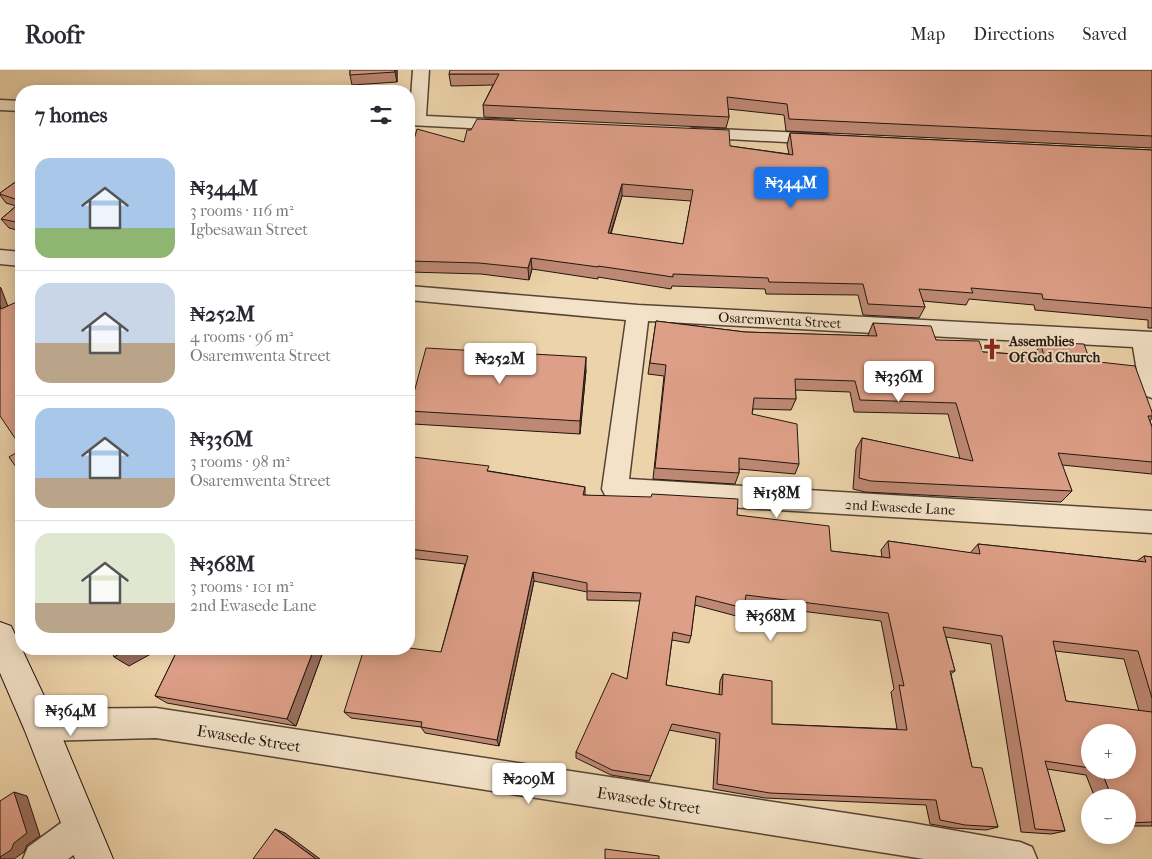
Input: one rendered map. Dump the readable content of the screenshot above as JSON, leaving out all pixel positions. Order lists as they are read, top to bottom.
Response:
{
  "streets": {
    "street": ["Osaremwenta Street", "2nd Ewasede Lane", "Ewasede Street"]
  },
  "crossings": [
    ["Osaremwenta Street", "2nd Ewasede Lane"]
  ],
  "places": {
    "church": ["Assemblies Of God Church"]
  },
  "page": {
    "header": "Roofr",
    "nav": ["Map", "Directions", "Saved"],
    "heading": "7 homes",
    "list": [
      {
        "name": "₦344M",
        "note": "3 rooms · 116 m² · Igbesawan Street"
      },
      {
        "name": "₦252M",
        "note": "4 rooms · 96 m² · Osaremwenta Street"
      },
      {
        "name": "₦336M",
        "note": "3 rooms · 98 m² · Osaremwenta Street"
      },
      {
        "name": "₦368M",
        "note": "3 rooms · 101 m² · 2nd Ewasede Lane"
      }
    ],
    "price": [
      "₦344M",
      "₦252M",
      "₦336M",
      "₦158M",
      "₦368M",
      "₦364M",
      "₦209M"
    ],
    "map_buttons": ["+", "−"]
  }
}
